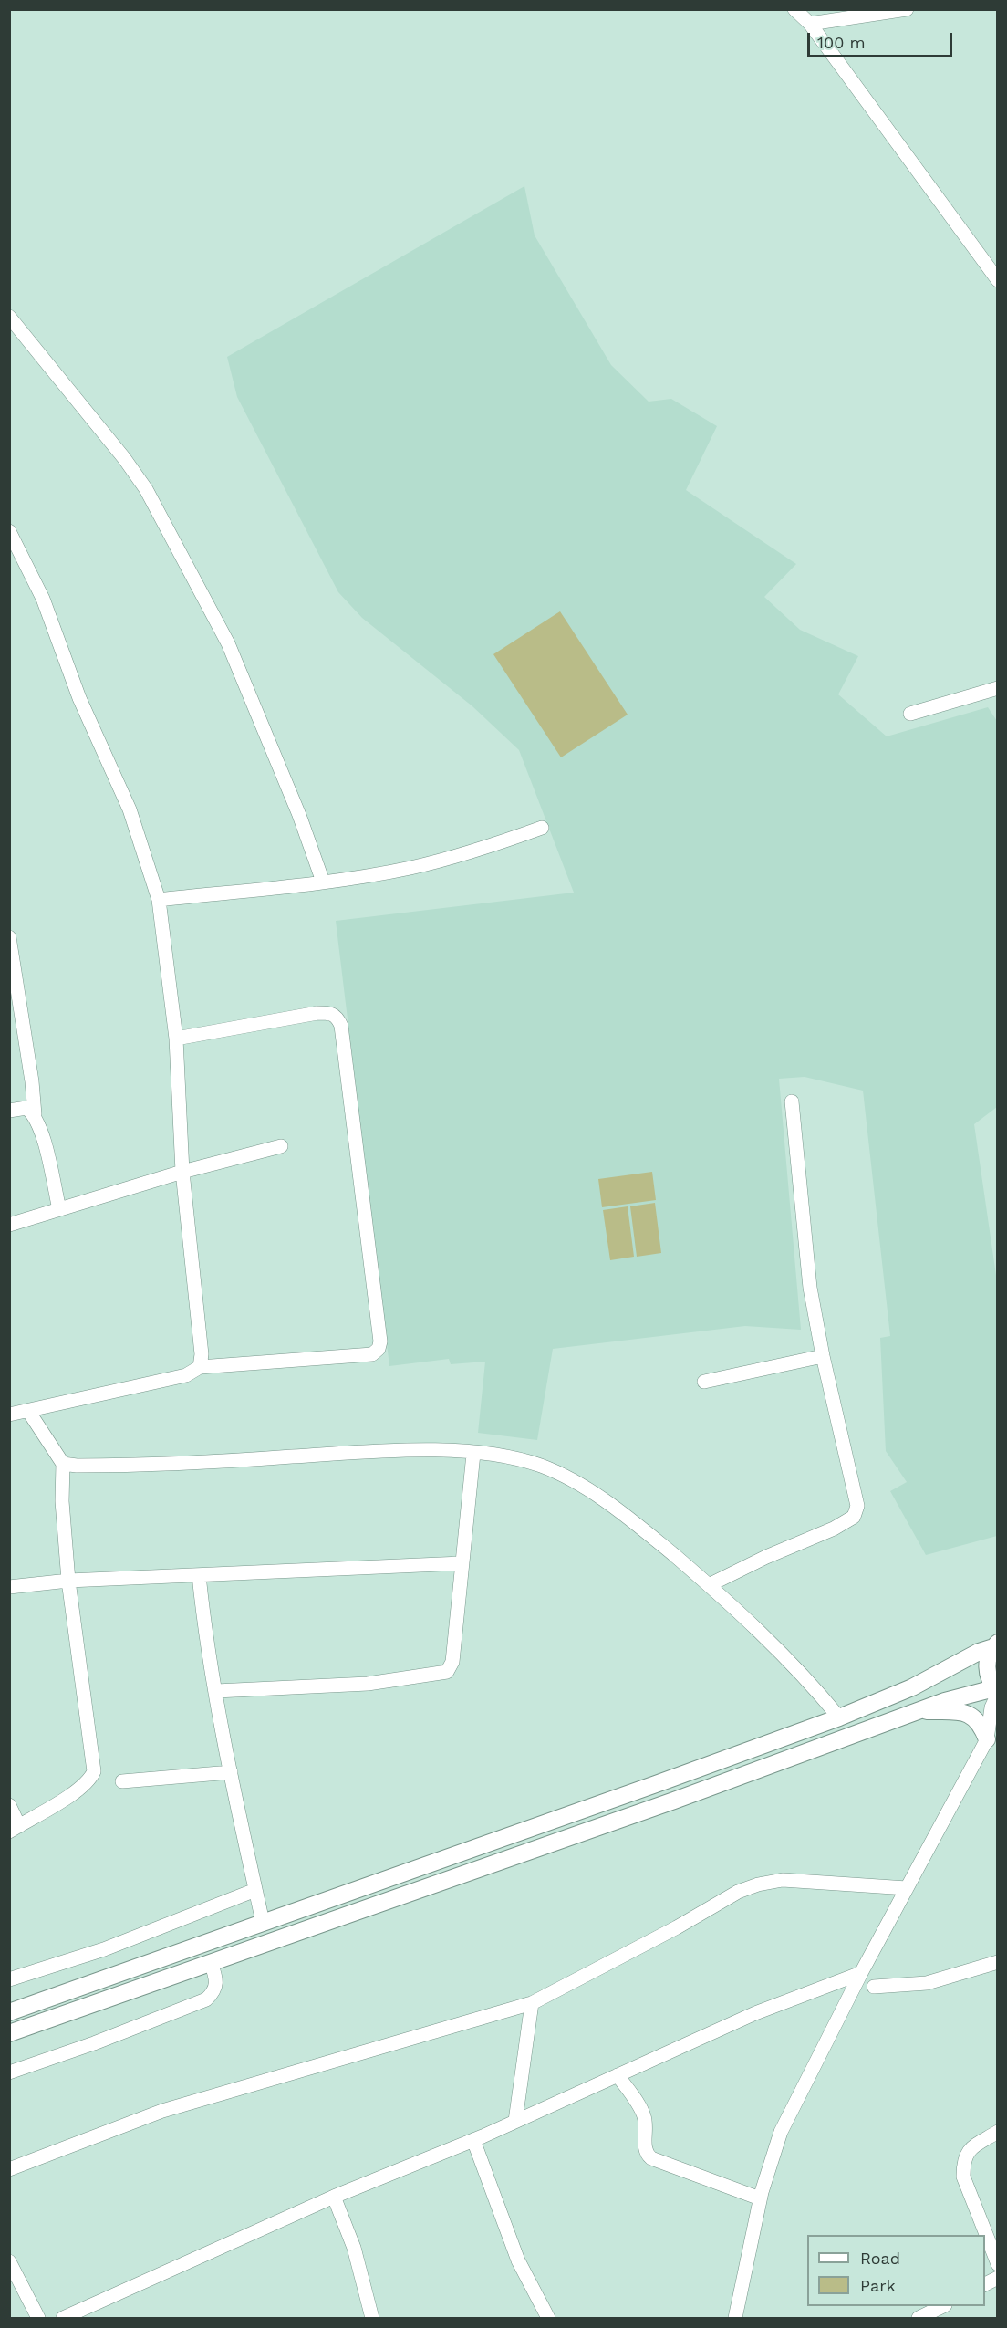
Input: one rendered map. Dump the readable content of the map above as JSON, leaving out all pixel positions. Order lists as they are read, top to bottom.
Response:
{
  "legend": ["Road", "Park"],
  "scale_bar": "100 m"
}
